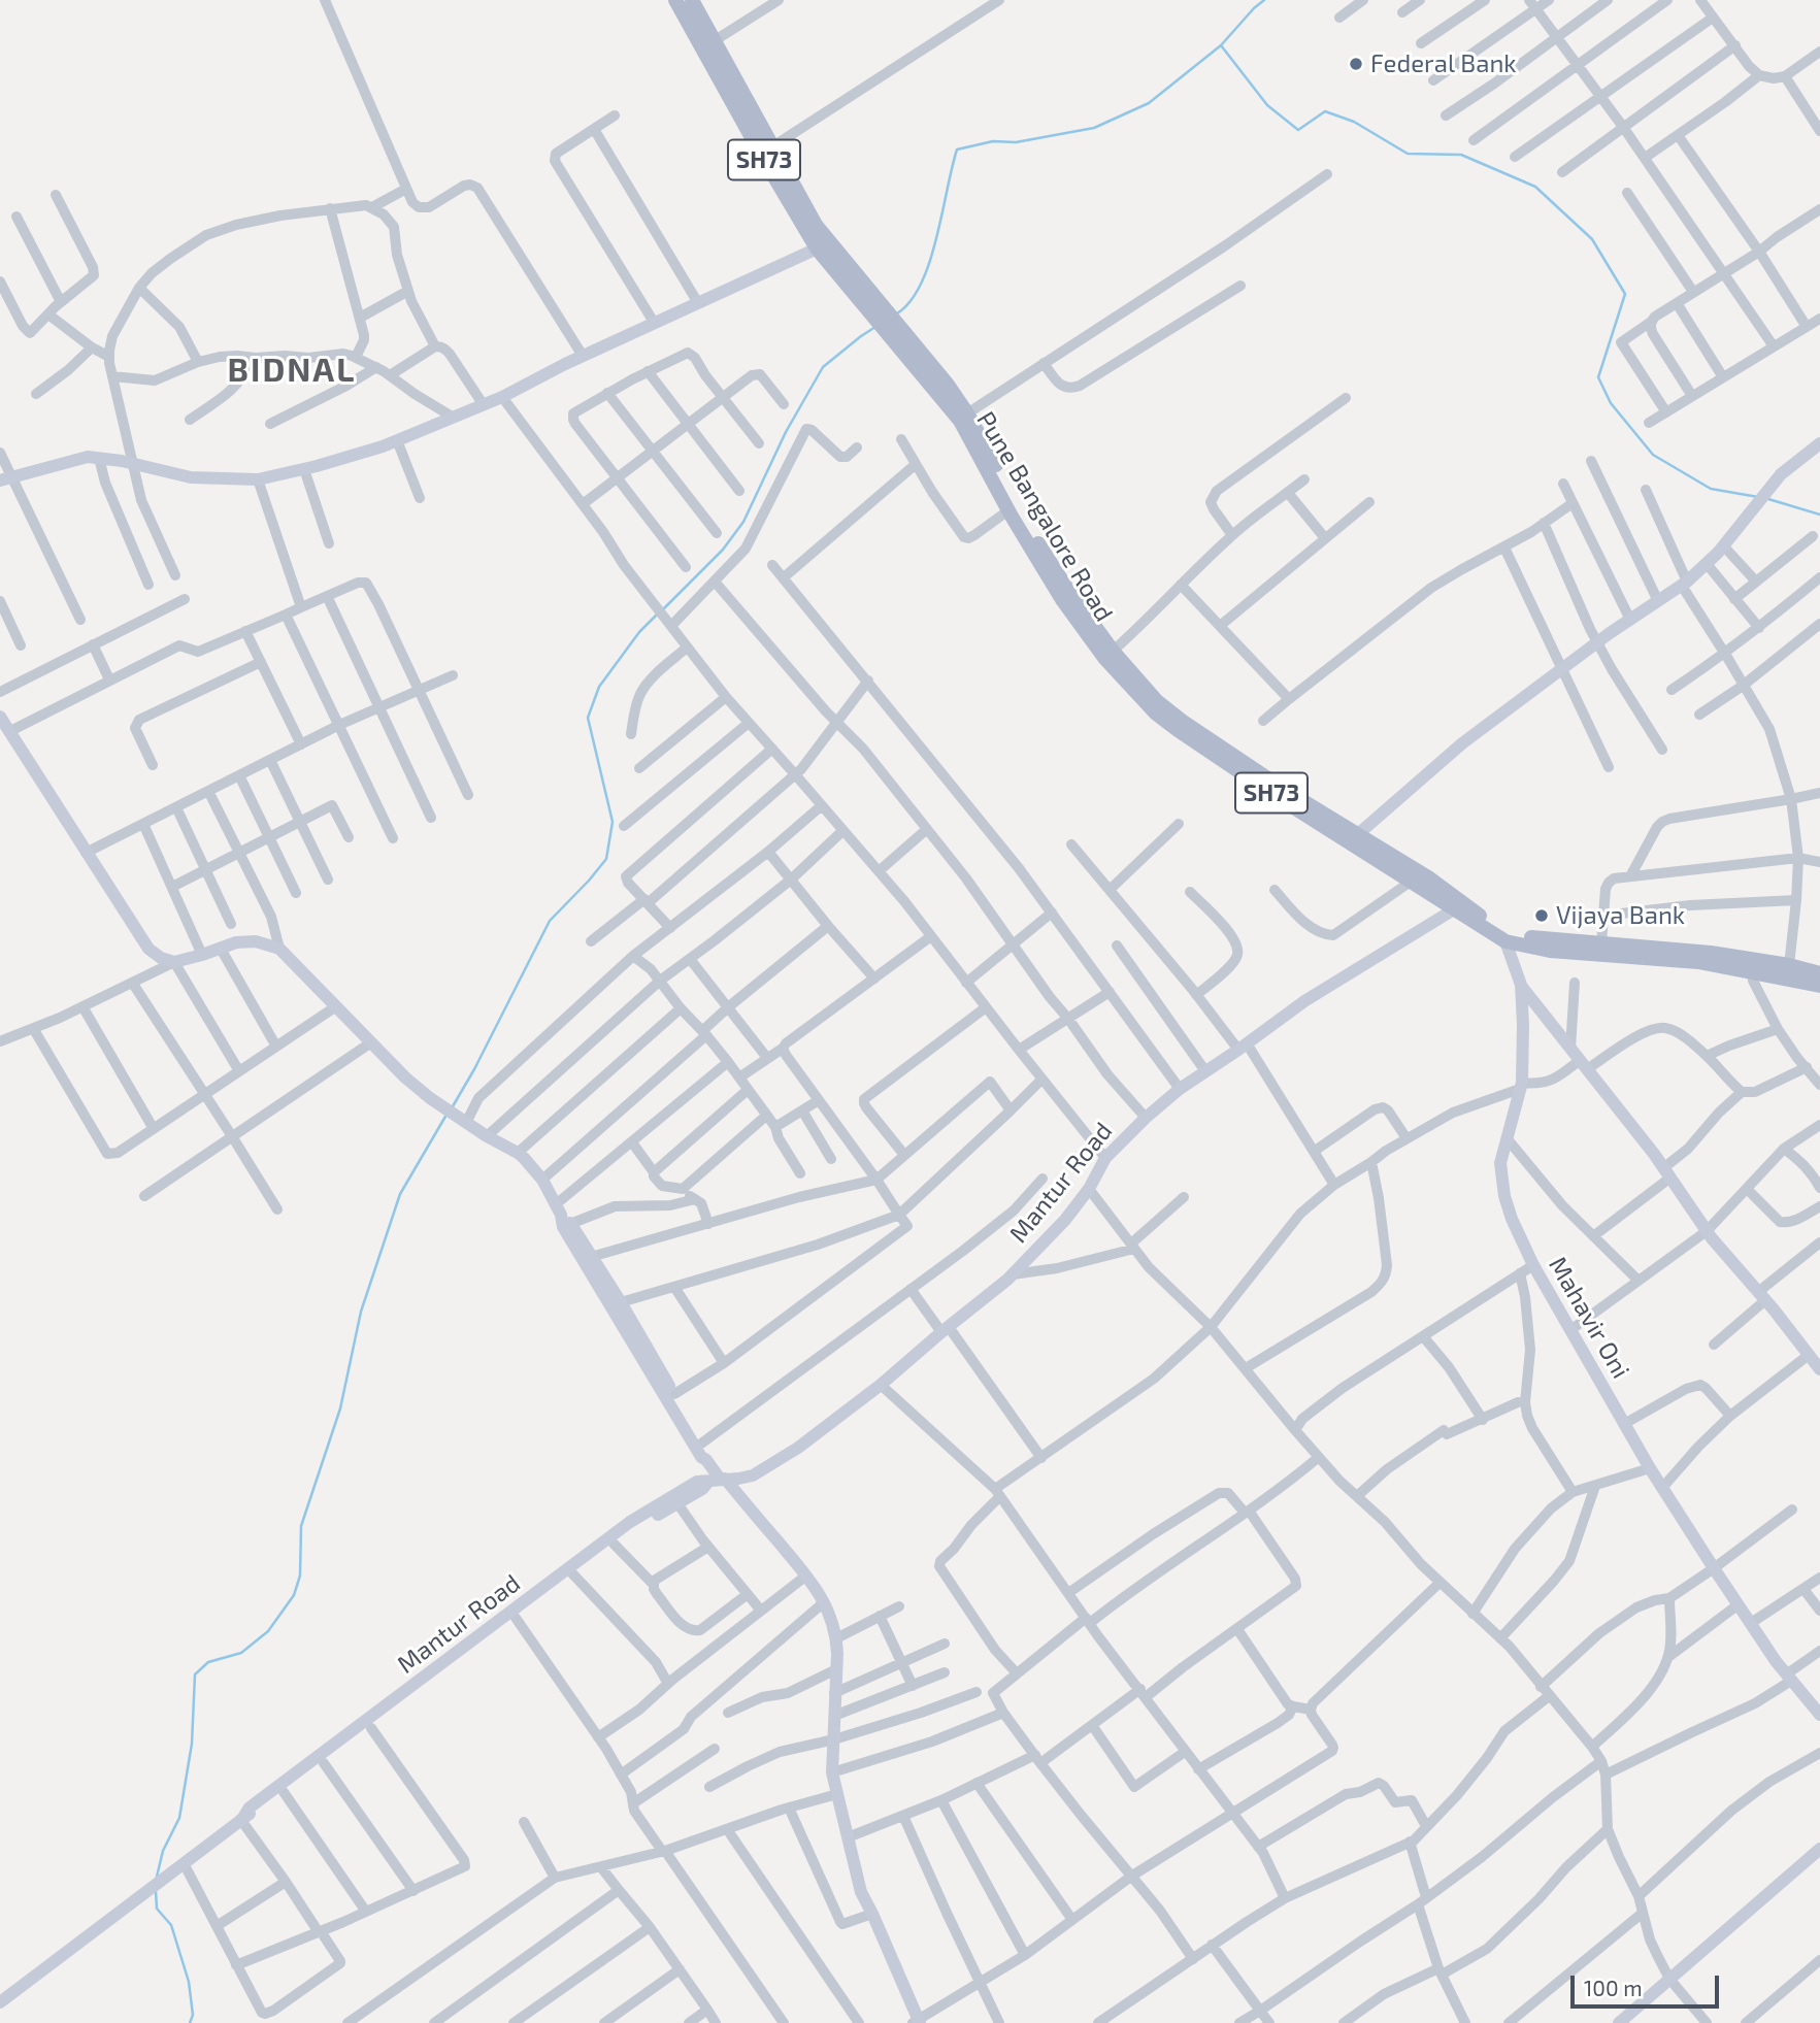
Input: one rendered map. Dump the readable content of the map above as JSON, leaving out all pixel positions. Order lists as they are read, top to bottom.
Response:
{
  "streets": {
    "main road": ["SH73", "Pune Bangalore Road"],
    "street": ["Mantur Road", "Mahavir Oni"]
  },
  "crossings": [
    ["SH73", "Pune Bangalore Road"],
    ["Pune Bangalore Road", "Mantur Road"],
    ["Pune Bangalore Road", "Mahavir Oni"]
  ],
  "districts": ["BIDNAL"],
  "places": ["Federal Bank", "Vijaya Bank"],
  "scale_bar": "100 m"
}
